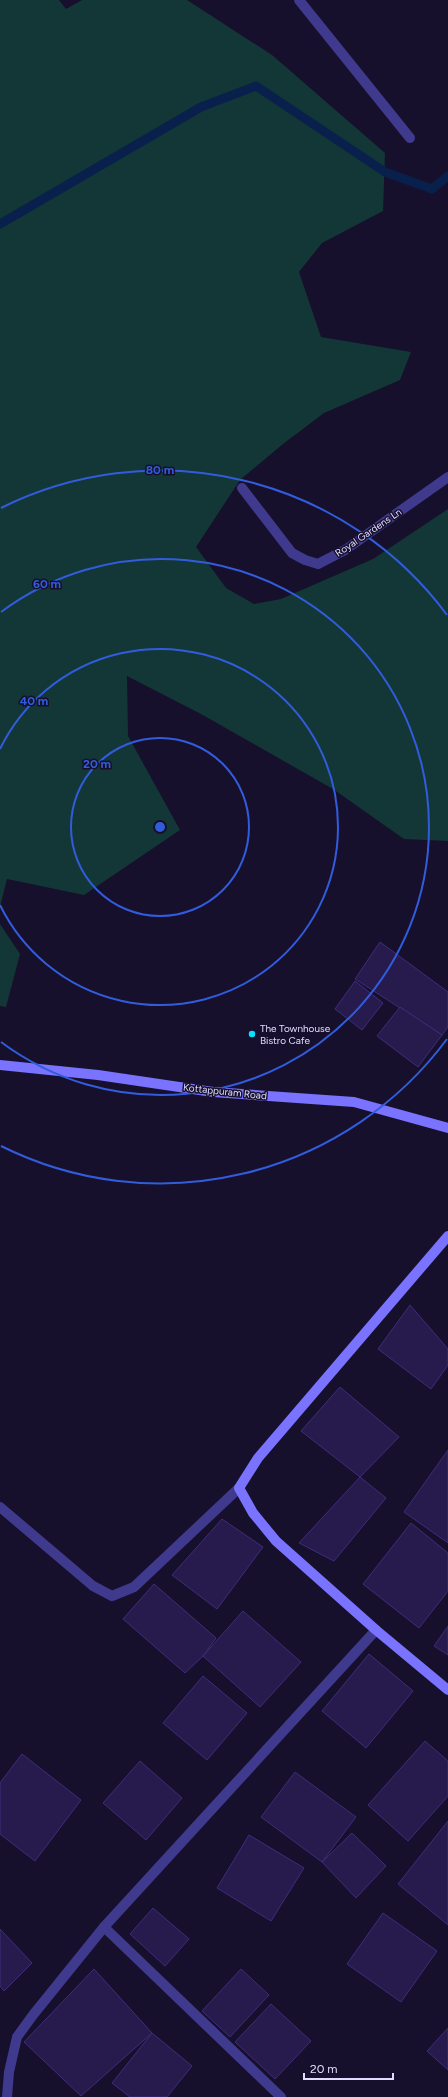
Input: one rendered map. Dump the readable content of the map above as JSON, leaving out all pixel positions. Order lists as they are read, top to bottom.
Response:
{
  "streets": {
    "street": ["Royal Gardens Ln", "Kottappuram Road"]
  },
  "places": ["The Townhouse Bistro Cafe"],
  "scale_bar": "20 m",
  "rings": [
    "80 m",
    "60 m",
    "40 m",
    "20 m"
  ]
}
